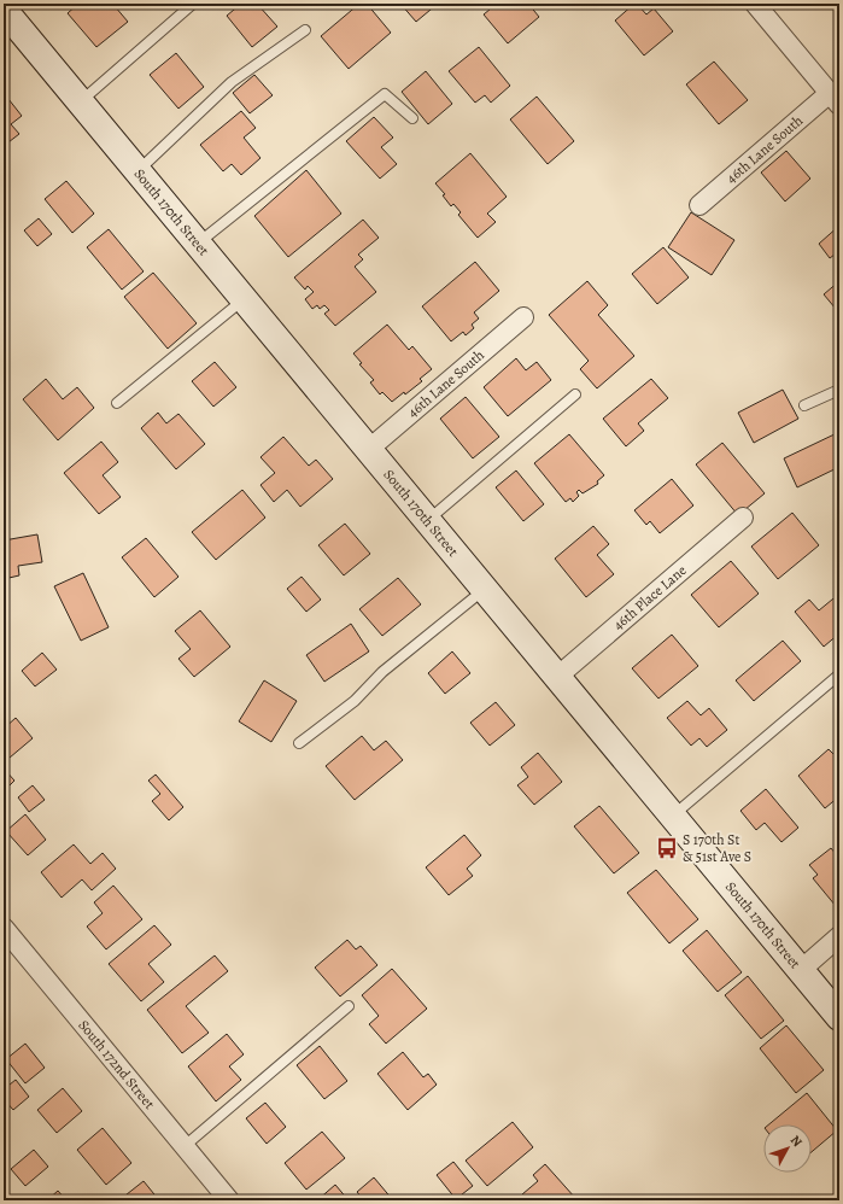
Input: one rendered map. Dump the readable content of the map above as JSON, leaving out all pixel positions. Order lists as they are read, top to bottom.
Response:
{
  "streets": {
    "street": [
      "46th Lane South",
      "South 170th Street",
      "46th Place Lane",
      "South 172nd Street"
    ]
  },
  "crossings": [
    ["46th Lane South", "South 170th Street"],
    ["South 170th Street", "46th Place Lane"]
  ],
  "places": {
    "bus stop": ["S 170th St & 51st Ave S"]
  },
  "north": "top right"
}
